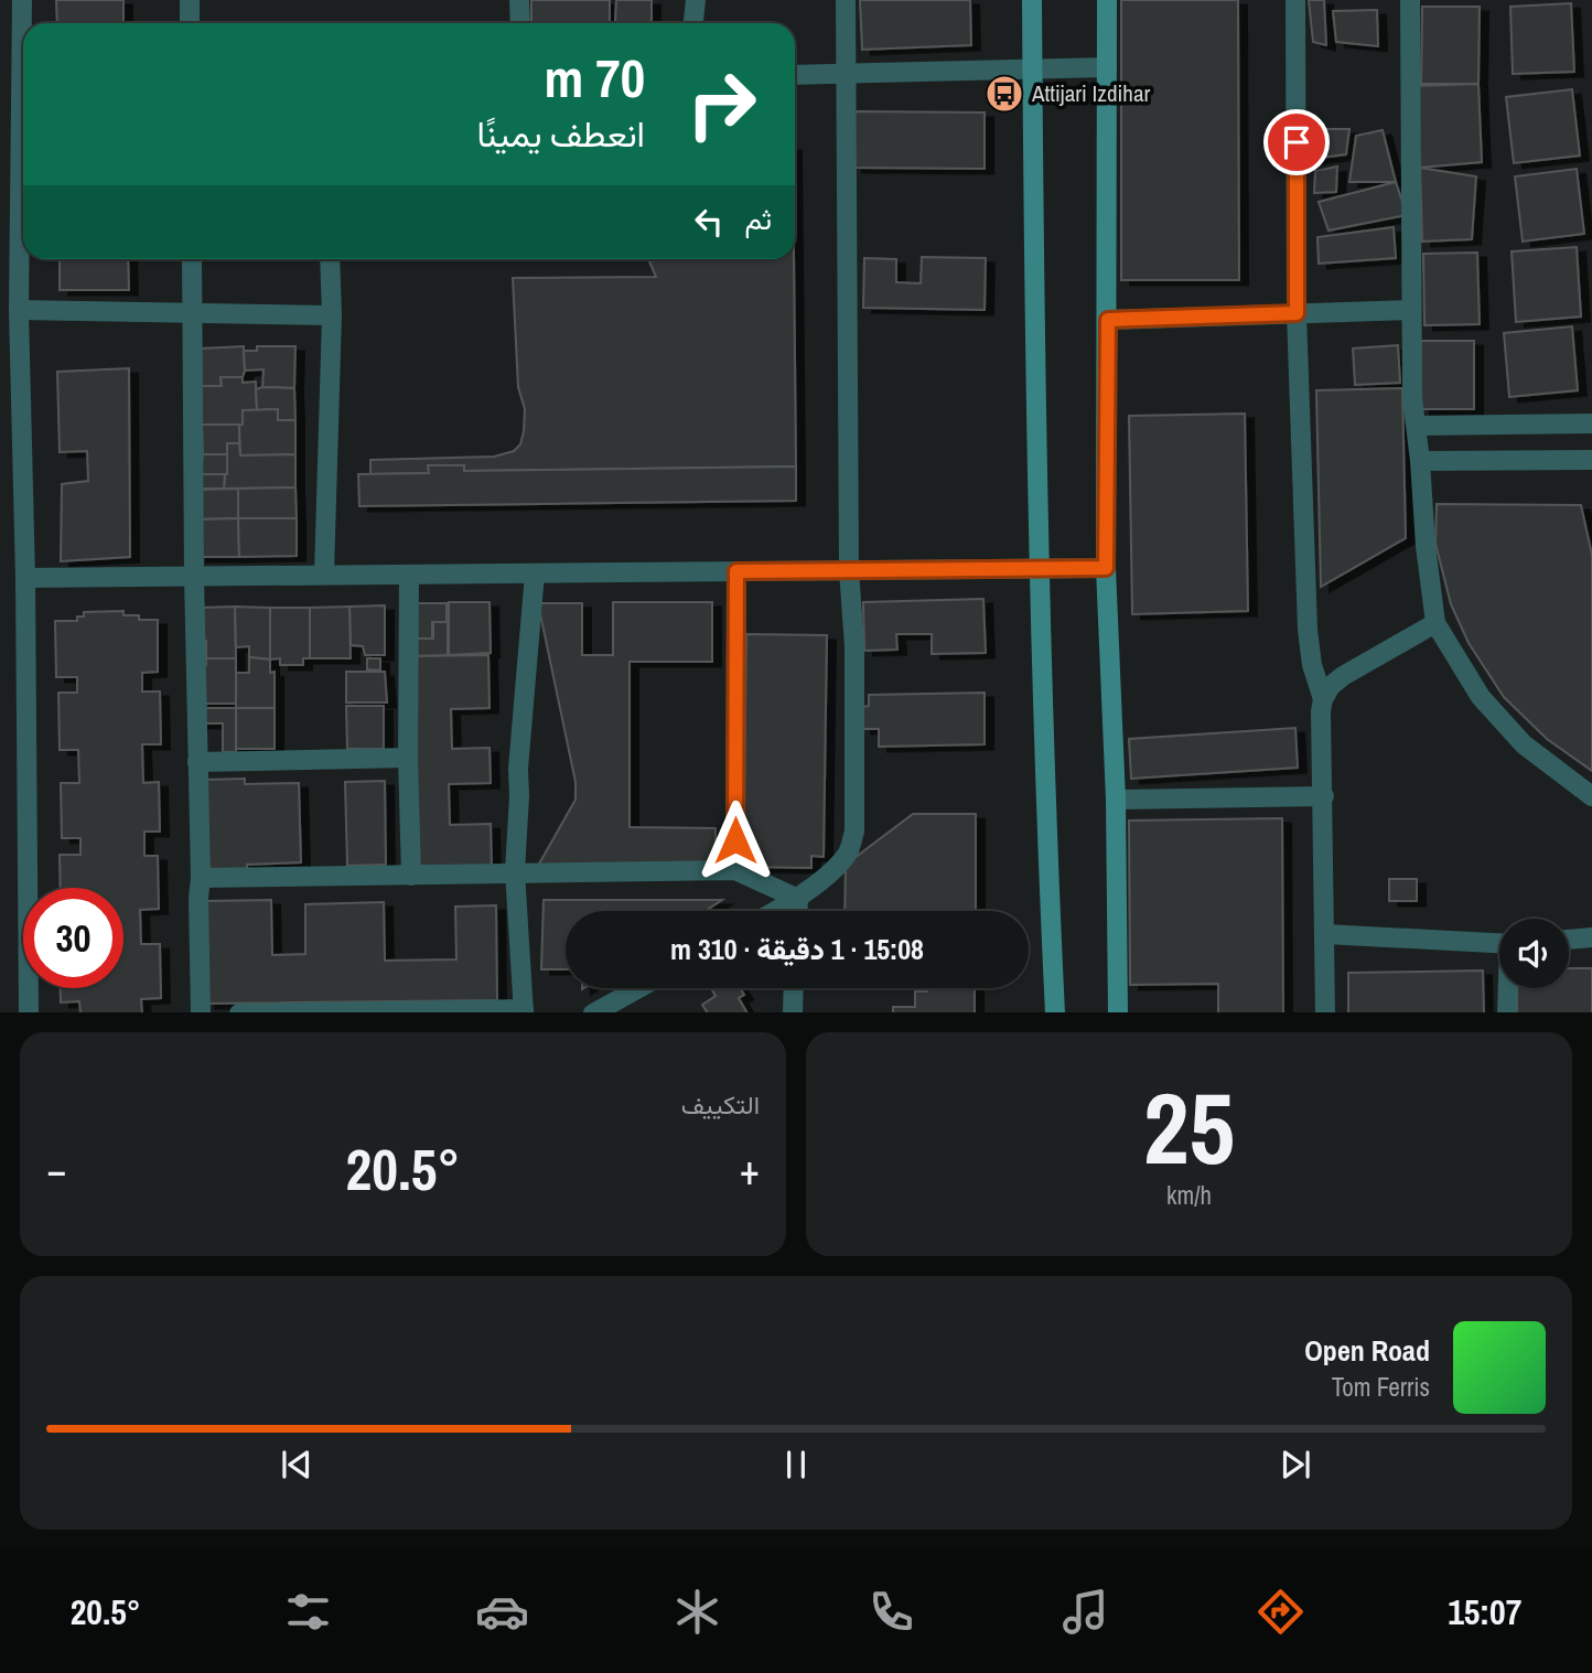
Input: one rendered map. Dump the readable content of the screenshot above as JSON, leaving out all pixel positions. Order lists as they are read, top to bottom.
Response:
{
  "places": {
    "bus stop": ["Attijari Izdihar"]
  },
  "page": {
    "turn": ["70 m", "انعطف يمينًا"],
    "then": "ثم",
    "limit": "30",
    "trip": "15:08 · 1 دقيقة · 310 m",
    "tile": [
      ["25", "km/h"],
      "التكييف"
    ],
    "heat": ["−", "20.5°", "+"],
    "song": ["Open Road", "Tom Ferris"],
    "tabs": ["15:07", "20.5°"]
  }
}
